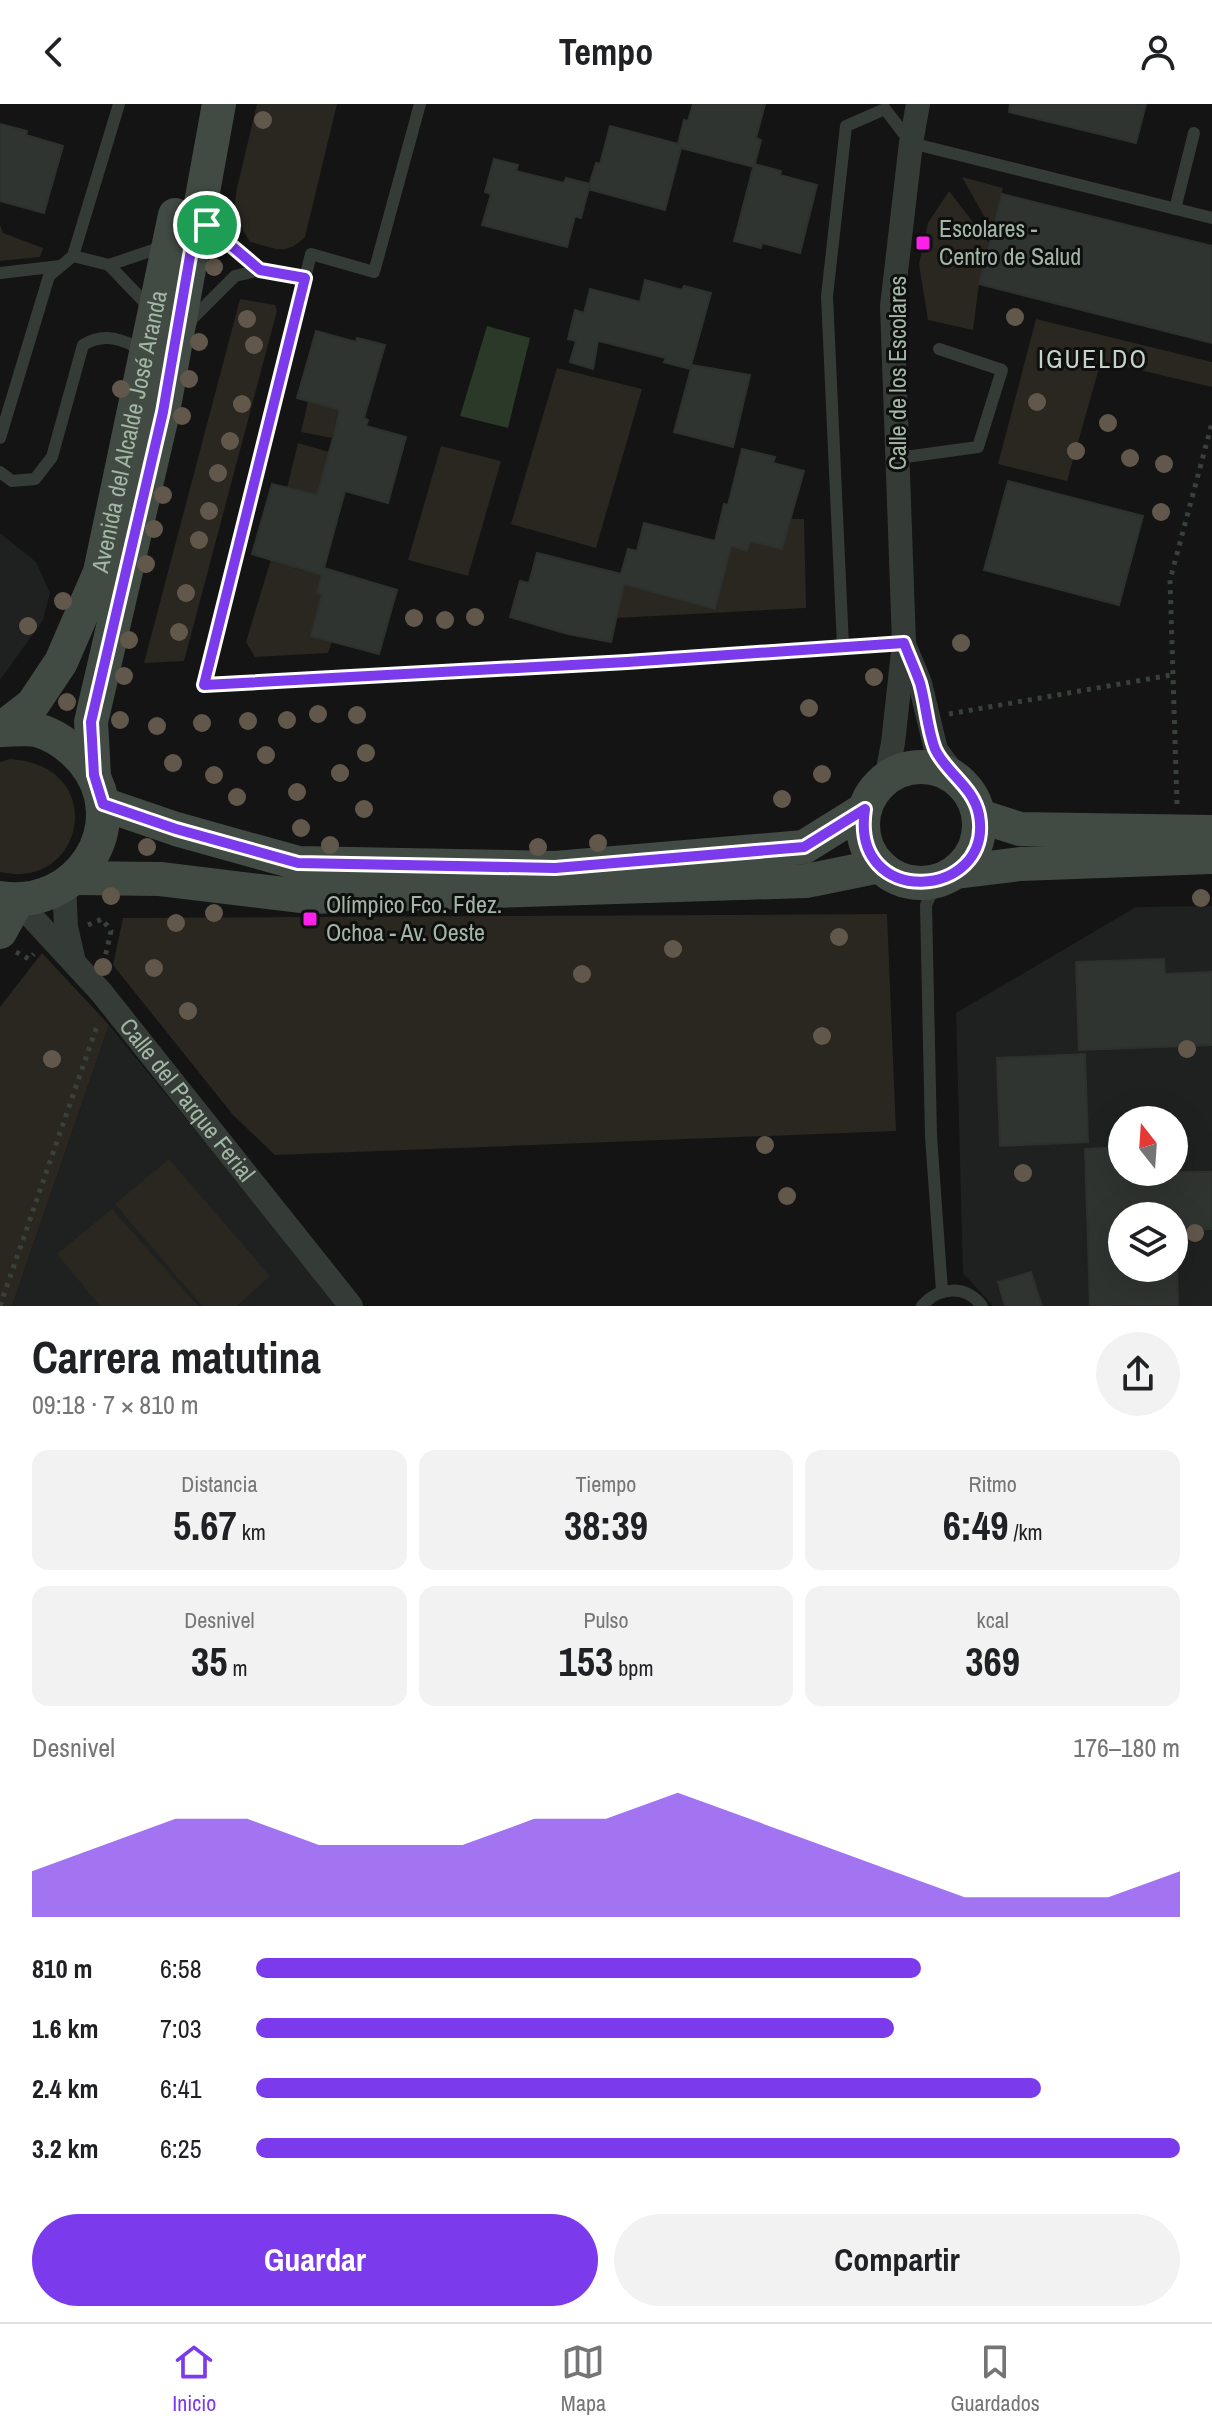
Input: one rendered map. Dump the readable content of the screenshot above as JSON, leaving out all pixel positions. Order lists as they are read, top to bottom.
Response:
{
  "streets": {
    "street": ["Calle de los Escolares", "Avenida del Alcalde José Aranda", "Calle del Parque Ferial"]
  },
  "districts": ["IGUELDO"],
  "places": {
    "transit": ["Escolares - Centro de Salud", "Olímpico Fco. Fdez. Ochoa - Av. Oeste"]
  },
  "north": "top",
  "page": {
    "header": "Tempo",
    "heading": ["Carrera matutina", "09:18 · 7 × 810 m"],
    "stats": [
      ["Distancia", "5.67 km"],
      ["Tiempo", "38:39"],
      ["Ritmo", "6:49 /km"],
      ["Desnivel", "35 m"],
      ["Pulso", "153 bpm"],
      ["kcal", "369"]
    ],
    "chart": ["Desnivel", "176–180 m"],
    "list": [
      {
        "name": "810 m",
        "note": "6:58"
      },
      {
        "name": "1.6 km",
        "note": "7:03"
      },
      {
        "name": "2.4 km",
        "note": "6:41"
      },
      {
        "name": "3.2 km",
        "note": "6:25"
      }
    ],
    "buttons": ["Guardar", "Compartir"],
    "tabs": ["Inicio", "Mapa", "Guardados"]
  }
}
